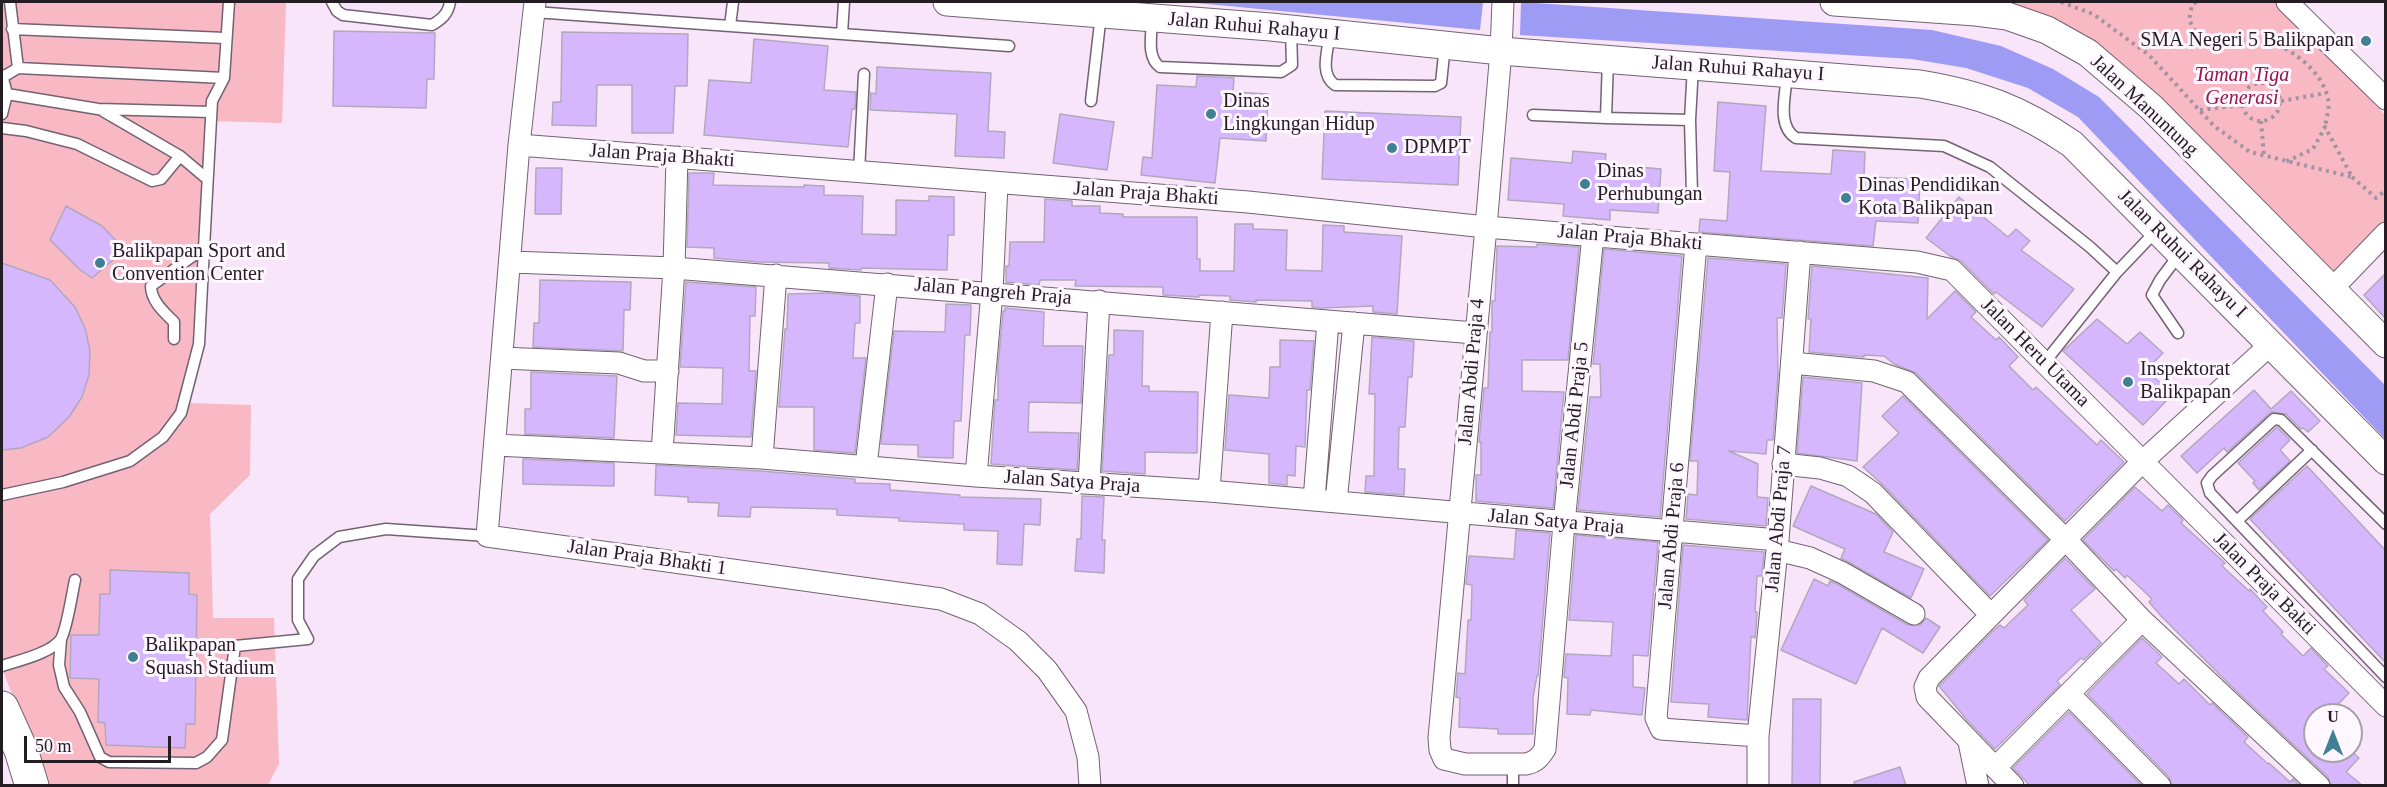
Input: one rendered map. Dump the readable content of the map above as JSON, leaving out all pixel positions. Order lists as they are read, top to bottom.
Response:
{
  "streets": {
    "street": [
      "Jalan Ruhui Rahayu I",
      "Jalan Manuntung",
      "Jalan Praja Bhakti",
      "Jalan Pangreh Praja",
      "Jalan Heru Utama",
      "Jalan Abdi Praja 4",
      "Jalan Abdi Praja 5",
      "Jalan Satya Praja",
      "Jalan Abdi Praja 7",
      "Jalan Abdi Praja 6",
      "Jalan Praja Bhakti 1",
      "Jalan Praja Bakti"
    ]
  },
  "crossings": [
    ["Jalan Ruhui Rahayu I", "Jalan Abdi Praja 4"],
    ["Jalan Praja Bhakti", "Jalan Heru Utama"],
    ["Jalan Praja Bhakti", "Jalan Abdi Praja 4"],
    ["Jalan Praja Bhakti", "Jalan Abdi Praja 5"],
    ["Jalan Praja Bhakti", "Jalan Abdi Praja 7"],
    ["Jalan Praja Bhakti", "Jalan Abdi Praja 6"],
    ["Jalan Pangreh Praja", "Jalan Abdi Praja 4"],
    ["Jalan Heru Utama", "Jalan Praja Bakti"],
    ["Jalan Abdi Praja 4", "Jalan Abdi Praja 5"],
    ["Jalan Abdi Praja 4", "Jalan Satya Praja"],
    ["Jalan Abdi Praja 5", "Jalan Satya Praja"],
    ["Jalan Satya Praja", "Jalan Abdi Praja 7"],
    ["Jalan Satya Praja", "Jalan Abdi Praja 6"],
    ["Jalan Abdi Praja 7", "Jalan Abdi Praja 6"]
  ],
  "parks": ["Taman Tiga Generasi"],
  "places": [
    "SMA Negeri 5 Balikpapan",
    "Dinas Lingkungan Hidup",
    "DPMPT",
    "Dinas Perhubungan",
    "Dinas Pendidikan Kota Balikpapan",
    "Balikpapan Sport and Convention Center",
    "Inspektorat Balikpapan",
    "Balikpapan Squash Stadium"
  ],
  "scale_bar": "50 m",
  "north": "top"
}
